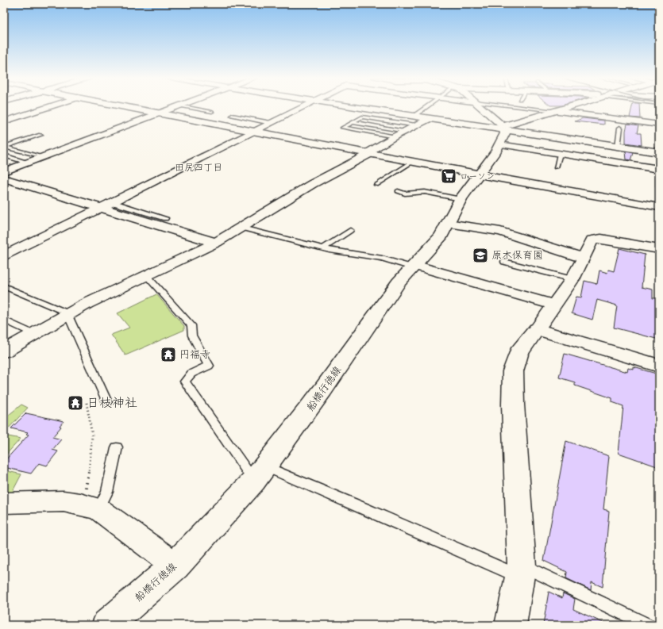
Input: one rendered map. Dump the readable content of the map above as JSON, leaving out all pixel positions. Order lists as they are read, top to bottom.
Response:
{
  "streets": {
    "street": ["船橋行徳線"]
  },
  "districts": ["田尻四丁目"],
  "places": {
    "supermarket": ["ローソン"],
    "school or university": ["原木保育園"],
    "temple": ["円福寺", "日枝神社"]
  }
}
